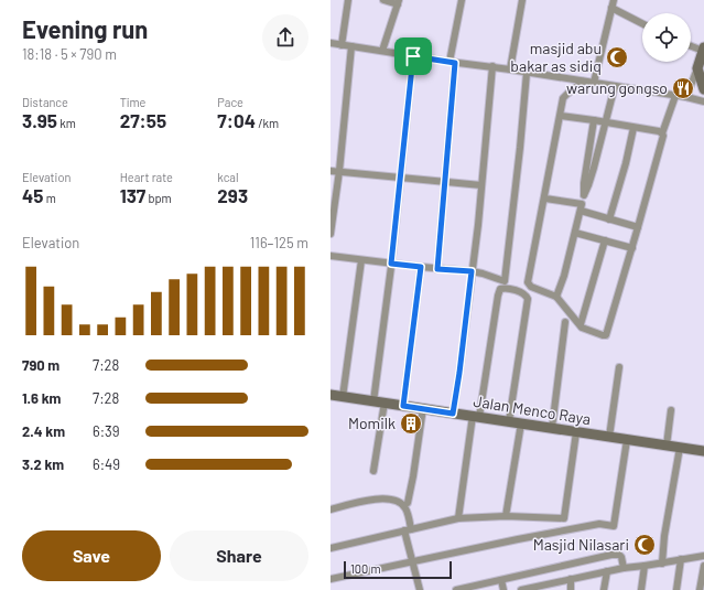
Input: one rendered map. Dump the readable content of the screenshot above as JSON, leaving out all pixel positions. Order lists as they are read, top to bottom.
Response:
{
  "streets": {
    "main road": ["Jalan Menco Raya"]
  },
  "places": {
    "mosque": ["masjid abu bakar as sidiq", "Masjid Nilasari"],
    "restaurant": ["warung gongso"],
    "building": ["Momilk"]
  },
  "scale_bar": "100 m",
  "page": {
    "heading": ["Evening run", "18:18 · 5 × 790 m"],
    "stats": [
      ["Distance", "3.95 km"],
      ["Time", "27:55"],
      ["Pace", "7:04 /km"],
      ["Elevation", "45 m"],
      ["Heart rate", "137 bpm"],
      ["kcal", "293"]
    ],
    "chart": ["Elevation", "116–125 m"],
    "list": [
      {
        "name": "790 m",
        "note": "7:28"
      },
      {
        "name": "1.6 km",
        "note": "7:28"
      },
      {
        "name": "2.4 km",
        "note": "6:39"
      },
      {
        "name": "3.2 km",
        "note": "6:49"
      }
    ],
    "buttons": ["Save", "Share"],
    "scale": "100 m"
  }
}
